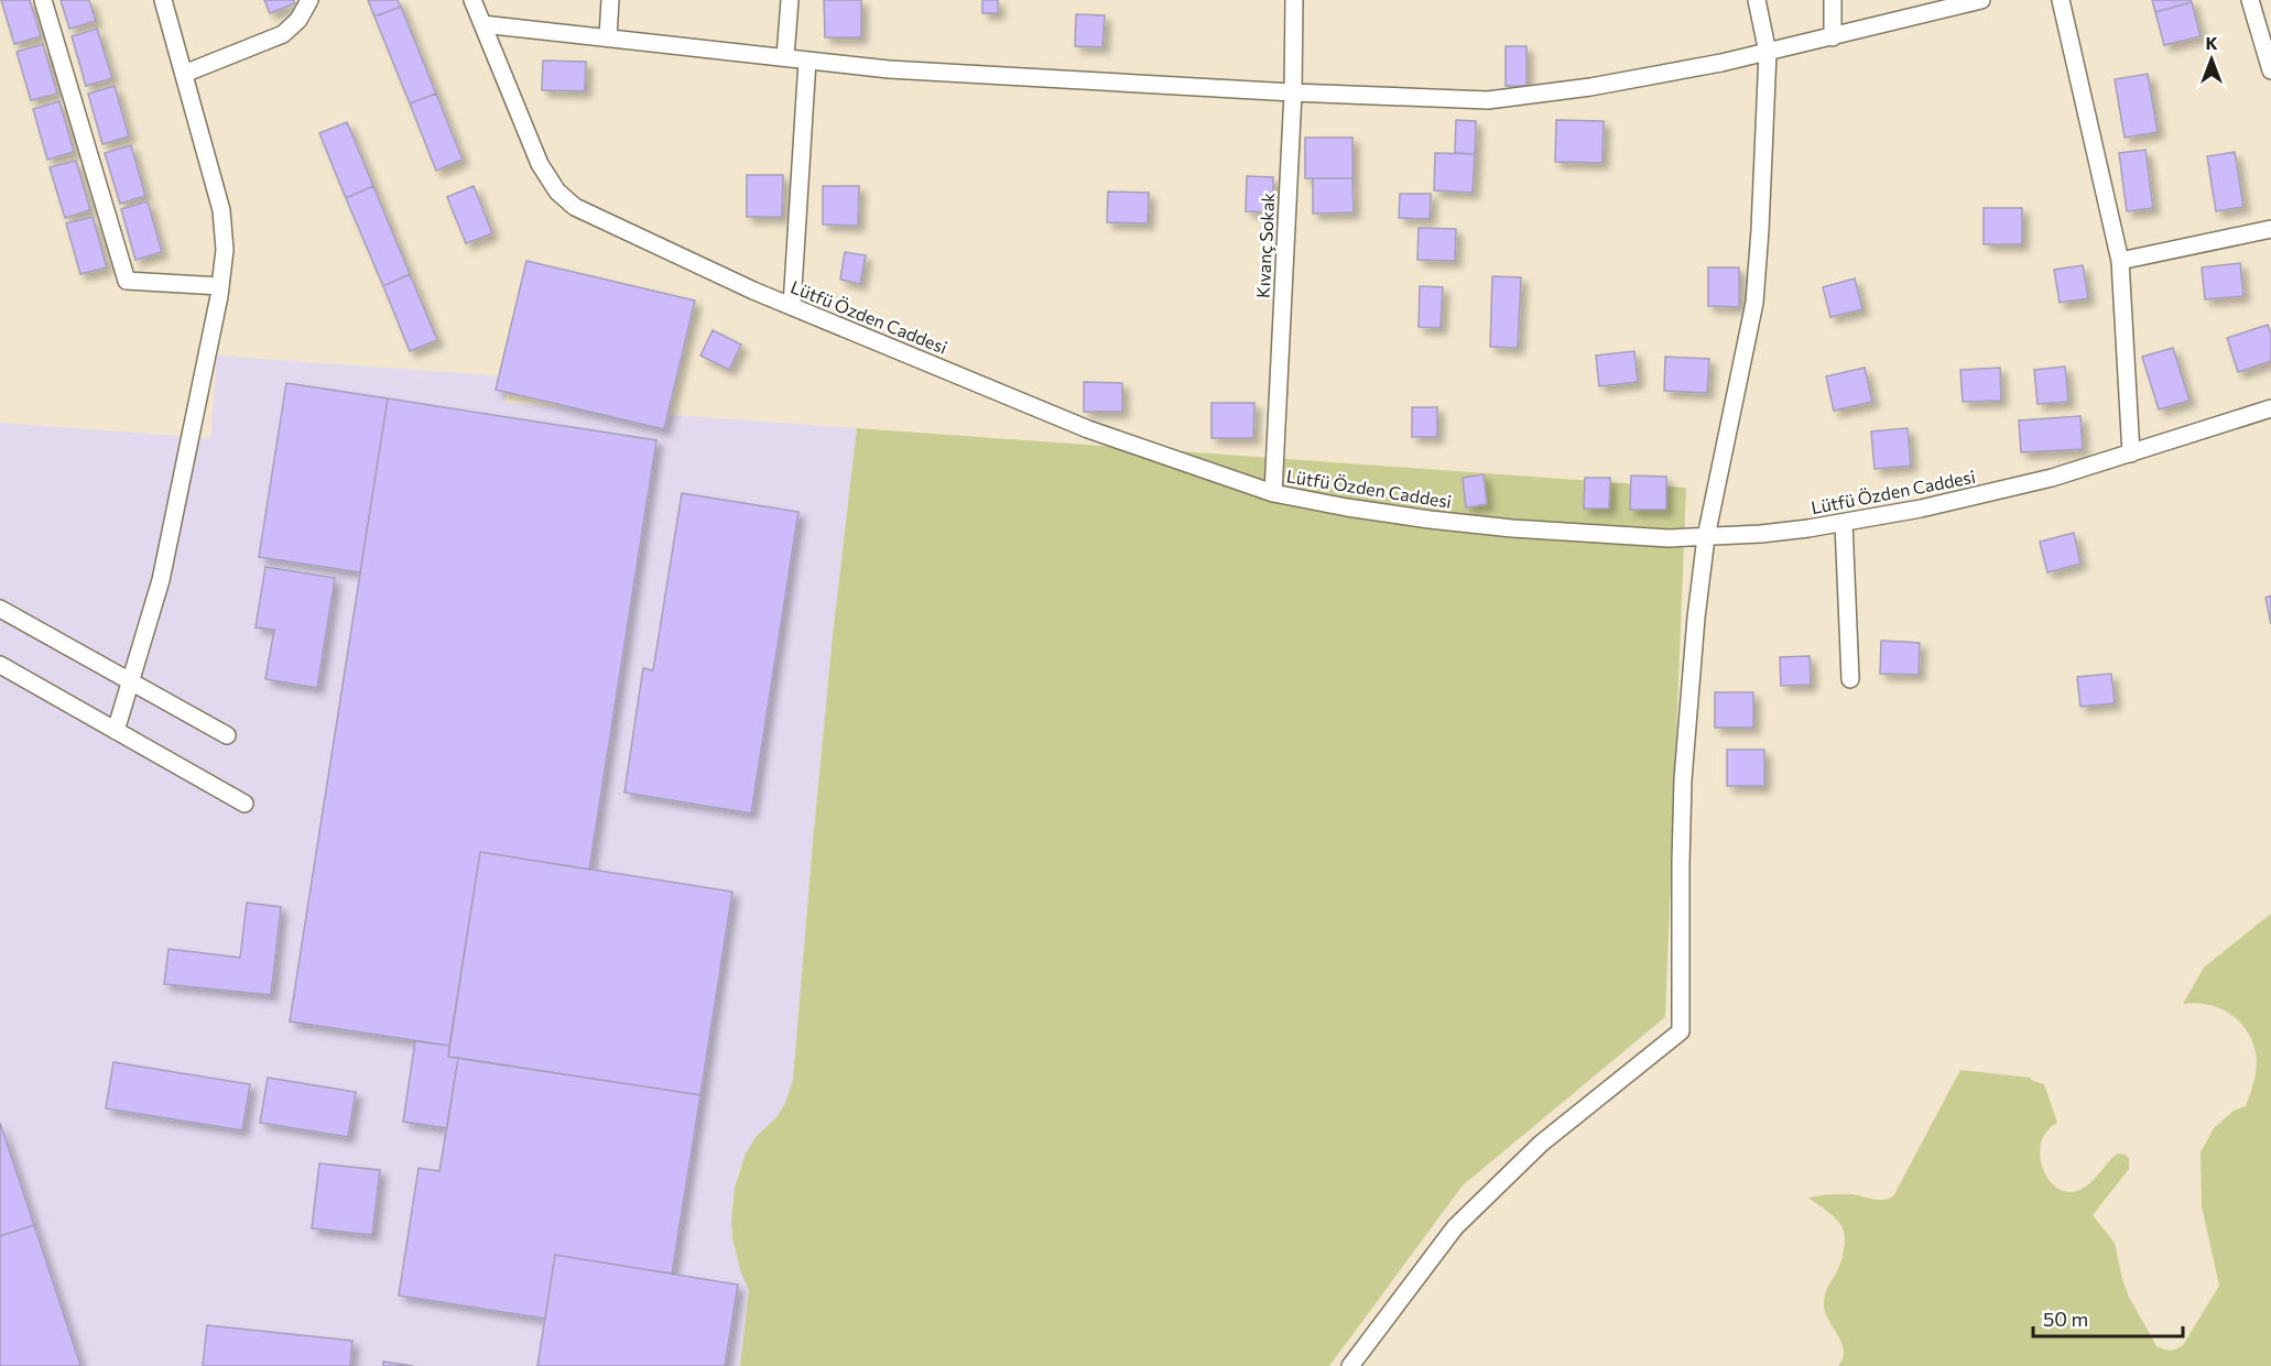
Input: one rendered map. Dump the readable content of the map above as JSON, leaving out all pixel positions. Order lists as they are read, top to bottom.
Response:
{
  "streets": {
    "street": ["Kıvanç Sokak", "Lütfü Özden Caddesi"]
  },
  "crossings": [
    ["Kıvanç Sokak", "Lütfü Özden Caddesi"]
  ],
  "scale_bar": "50 m",
  "north": "top"
}
